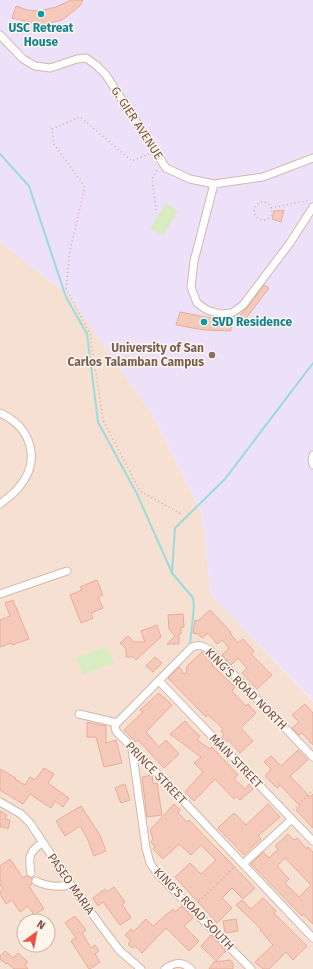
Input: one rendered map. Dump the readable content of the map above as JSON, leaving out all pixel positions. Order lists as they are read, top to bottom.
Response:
{
  "streets": {
    "street": [
      "G. GIER AVENUE",
      "KING'S ROAD NORTH",
      "MAIN STREET",
      "PRINCE STREET",
      "PASEO MARIA",
      "KING'S ROAD SOUTH"
    ]
  },
  "crossings": [
    ["KING'S ROAD NORTH", "MAIN STREET"],
    ["PRINCE STREET", "KING'S ROAD SOUTH"]
  ],
  "places": ["USC Retreat House", "SVD Residence", "University of San Carlos Talamban Campus"],
  "north": "top right"
}
